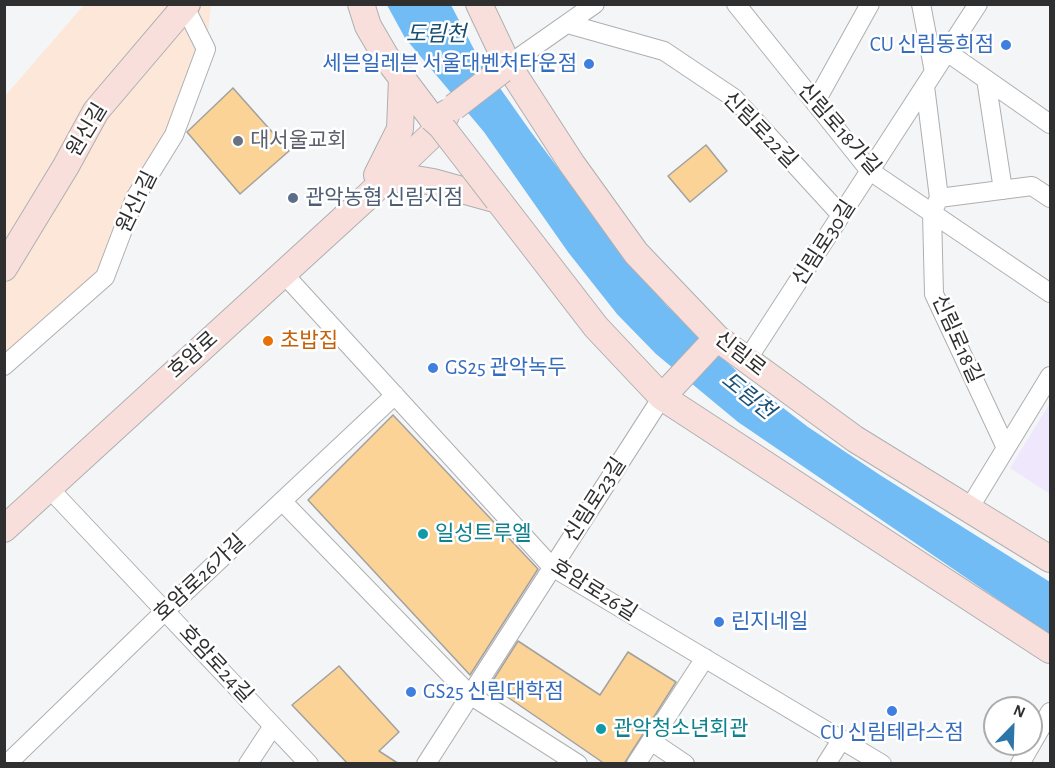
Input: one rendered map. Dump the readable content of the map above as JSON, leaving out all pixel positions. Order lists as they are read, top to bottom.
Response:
{
  "streets": {
    "main road": ["원신길", "신림로", "호암로"],
    "street": [
      "신림로18가길",
      "신림로22길",
      "원신1길",
      "신림로30길",
      "신림로18길",
      "신림로23길",
      "호암로26가길",
      "호암로26길",
      "호암로24길"
    ]
  },
  "crossings": [
    ["신림로18가길", "신림로30길"],
    ["신림로18가길", "신림로18길"],
    ["원신길", "원신1길"],
    ["신림로22길", "신림로30길"],
    ["신림로30길", "신림로"],
    ["호암로", "호암로26길"],
    ["호암로", "호암로24길"],
    ["신림로23길", "호암로26길"],
    ["호암로26가길", "호암로26길"],
    ["호암로26가길", "호암로24길"]
  ],
  "water": ["도림천"],
  "places": [
    "CU 신림동희점",
    "세븐일레븐 서울대벤처타운점",
    "대서울교회",
    "관악농협 신림지점",
    "초밥집",
    "GS25 관악녹두",
    "일성트루엘",
    "린지네일",
    "GS25 신림대학점",
    "CU 신림테라스점",
    "관악청소년회관"
  ],
  "north": "top right"
}
